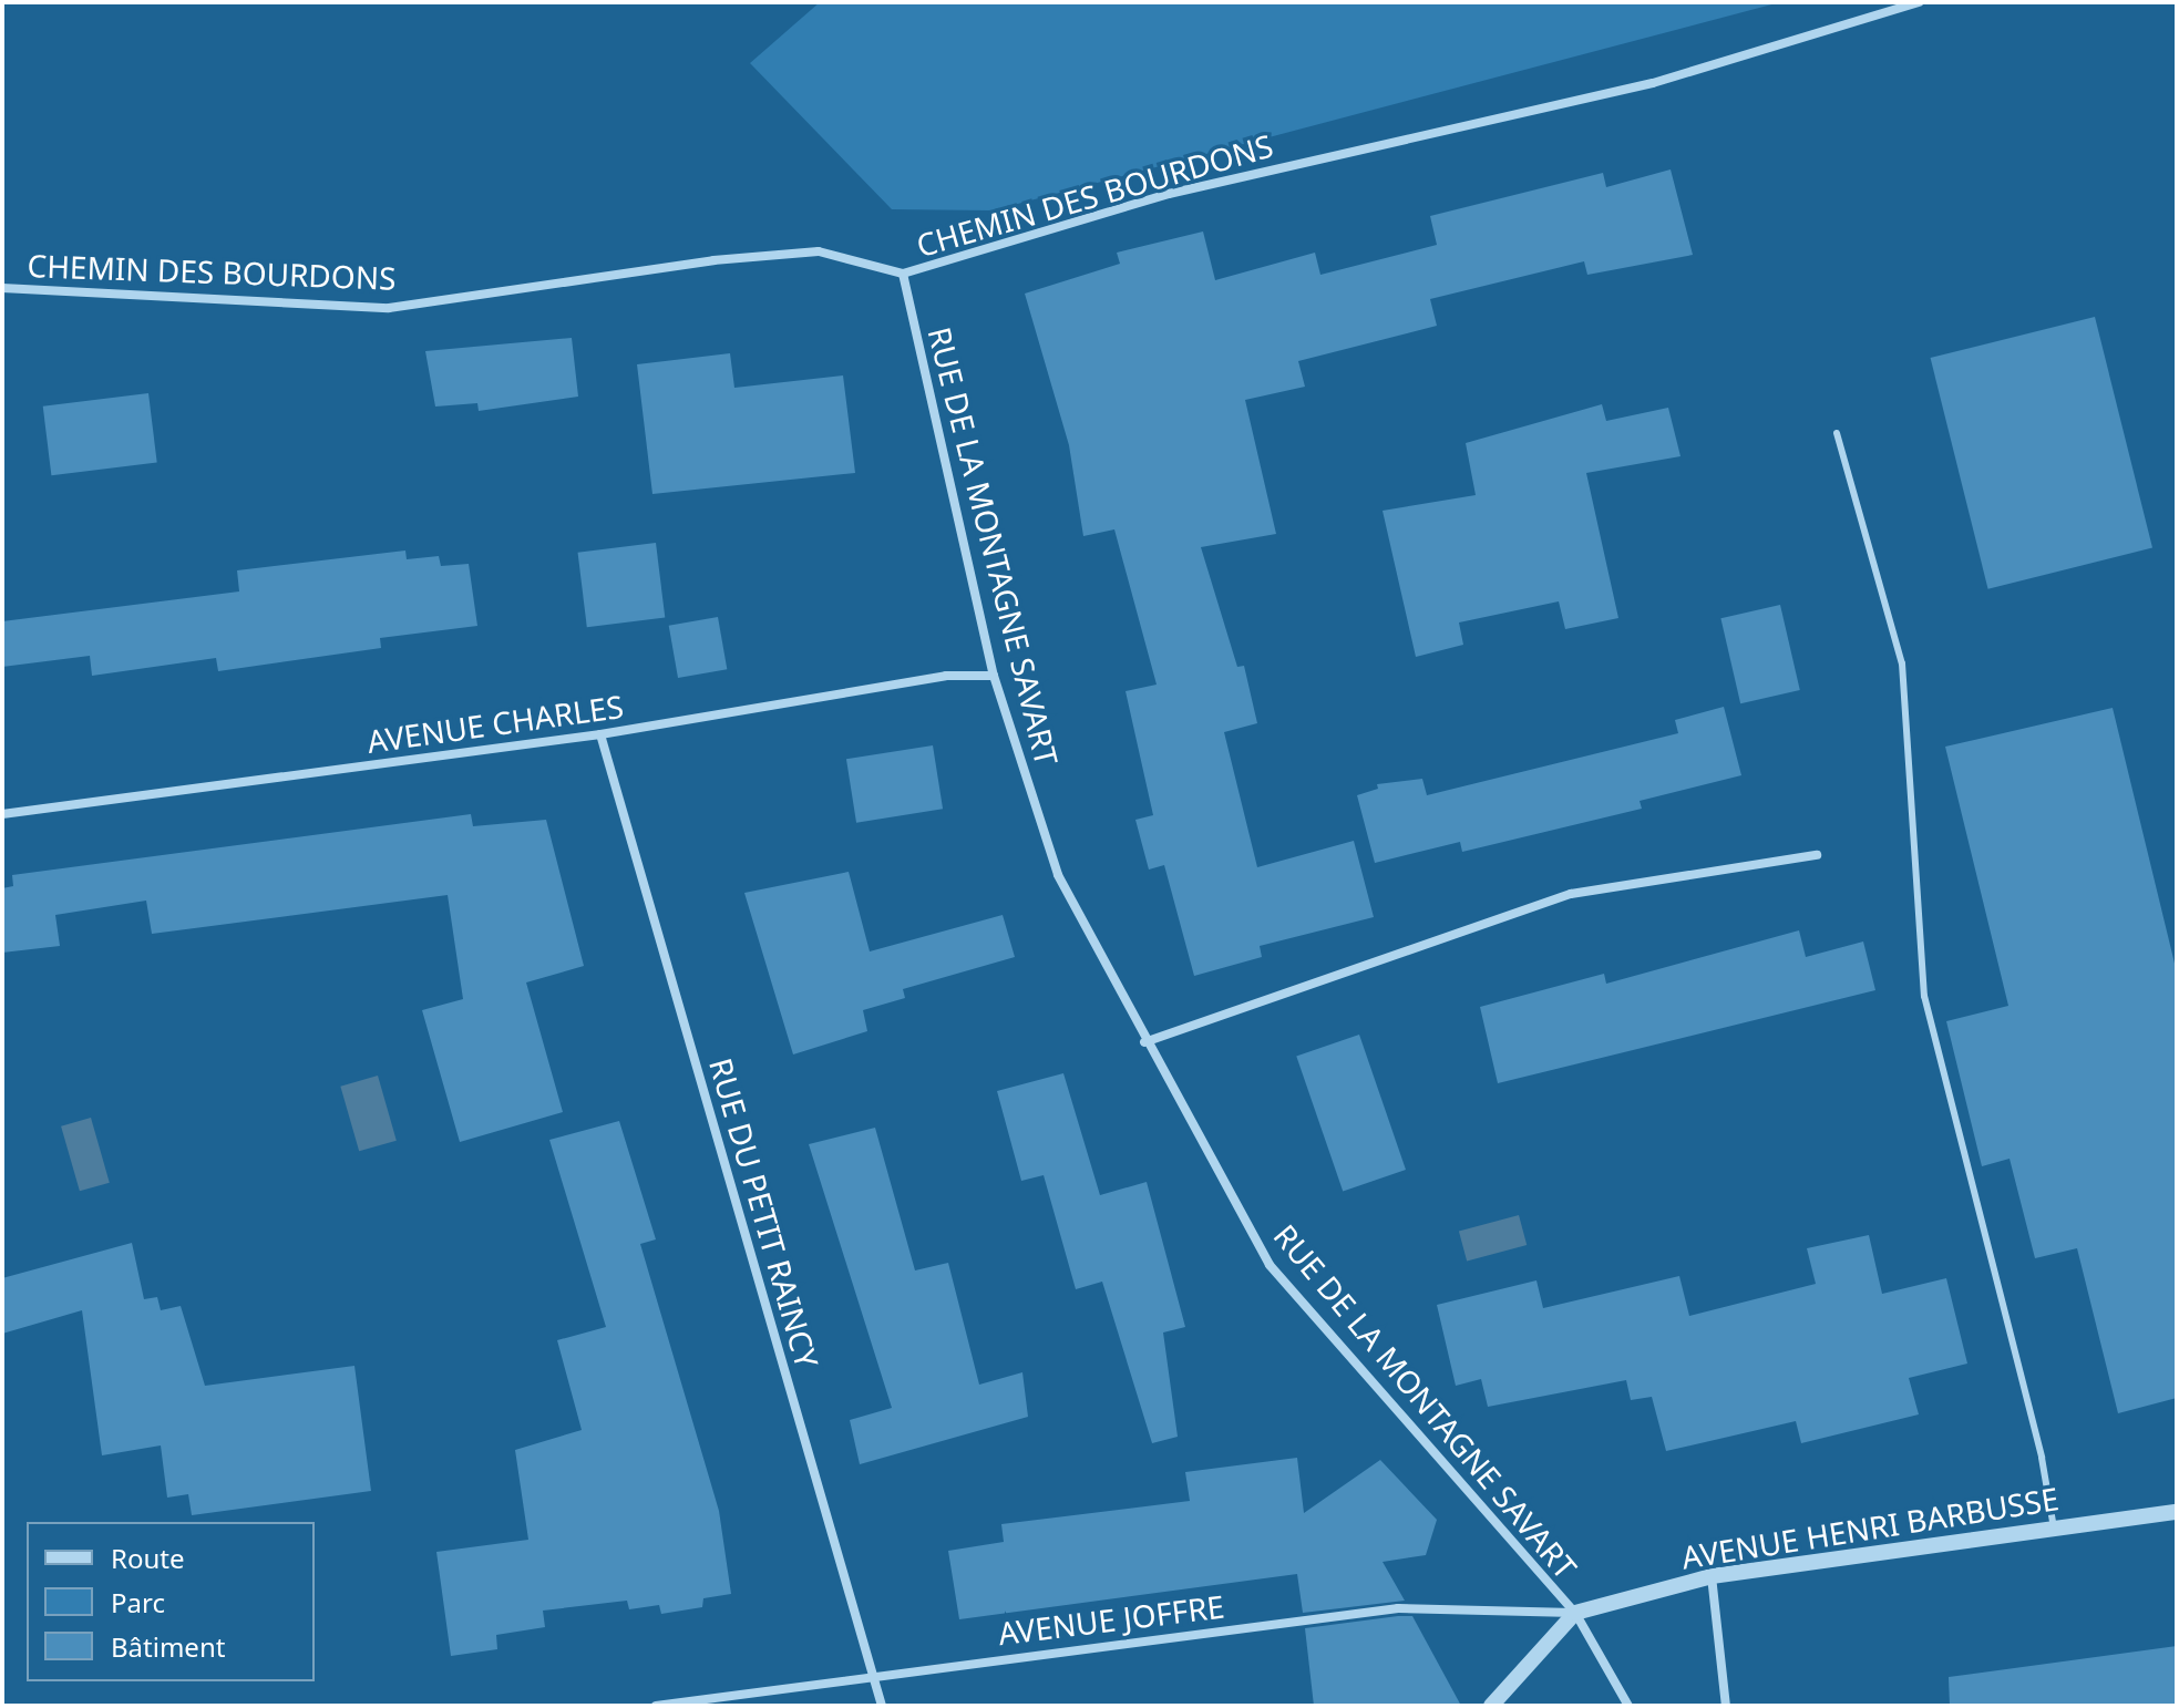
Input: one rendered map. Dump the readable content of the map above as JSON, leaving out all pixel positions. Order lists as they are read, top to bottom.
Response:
{
  "streets": {
    "street": [
      "CHEMIN DES BOURDONS",
      "RUE DE LA MONTAGNE SAVART",
      "AVENUE CHARLES",
      "RUE DU PETIT RAINCY",
      "AVENUE HENRI BARBUSSE",
      "AVENUE JOFFRE"
    ]
  },
  "crossings": [
    ["CHEMIN DES BOURDONS", "RUE DE LA MONTAGNE SAVART"],
    ["RUE DE LA MONTAGNE SAVART", "AVENUE CHARLES"],
    ["RUE DE LA MONTAGNE SAVART", "AVENUE HENRI BARBUSSE"],
    ["RUE DE LA MONTAGNE SAVART", "AVENUE JOFFRE"],
    ["AVENUE CHARLES", "RUE DU PETIT RAINCY"],
    ["RUE DU PETIT RAINCY", "AVENUE JOFFRE"],
    ["AVENUE HENRI BARBUSSE", "AVENUE JOFFRE"]
  ],
  "legend": ["Route", "Parc", "Bâtiment"]
}
